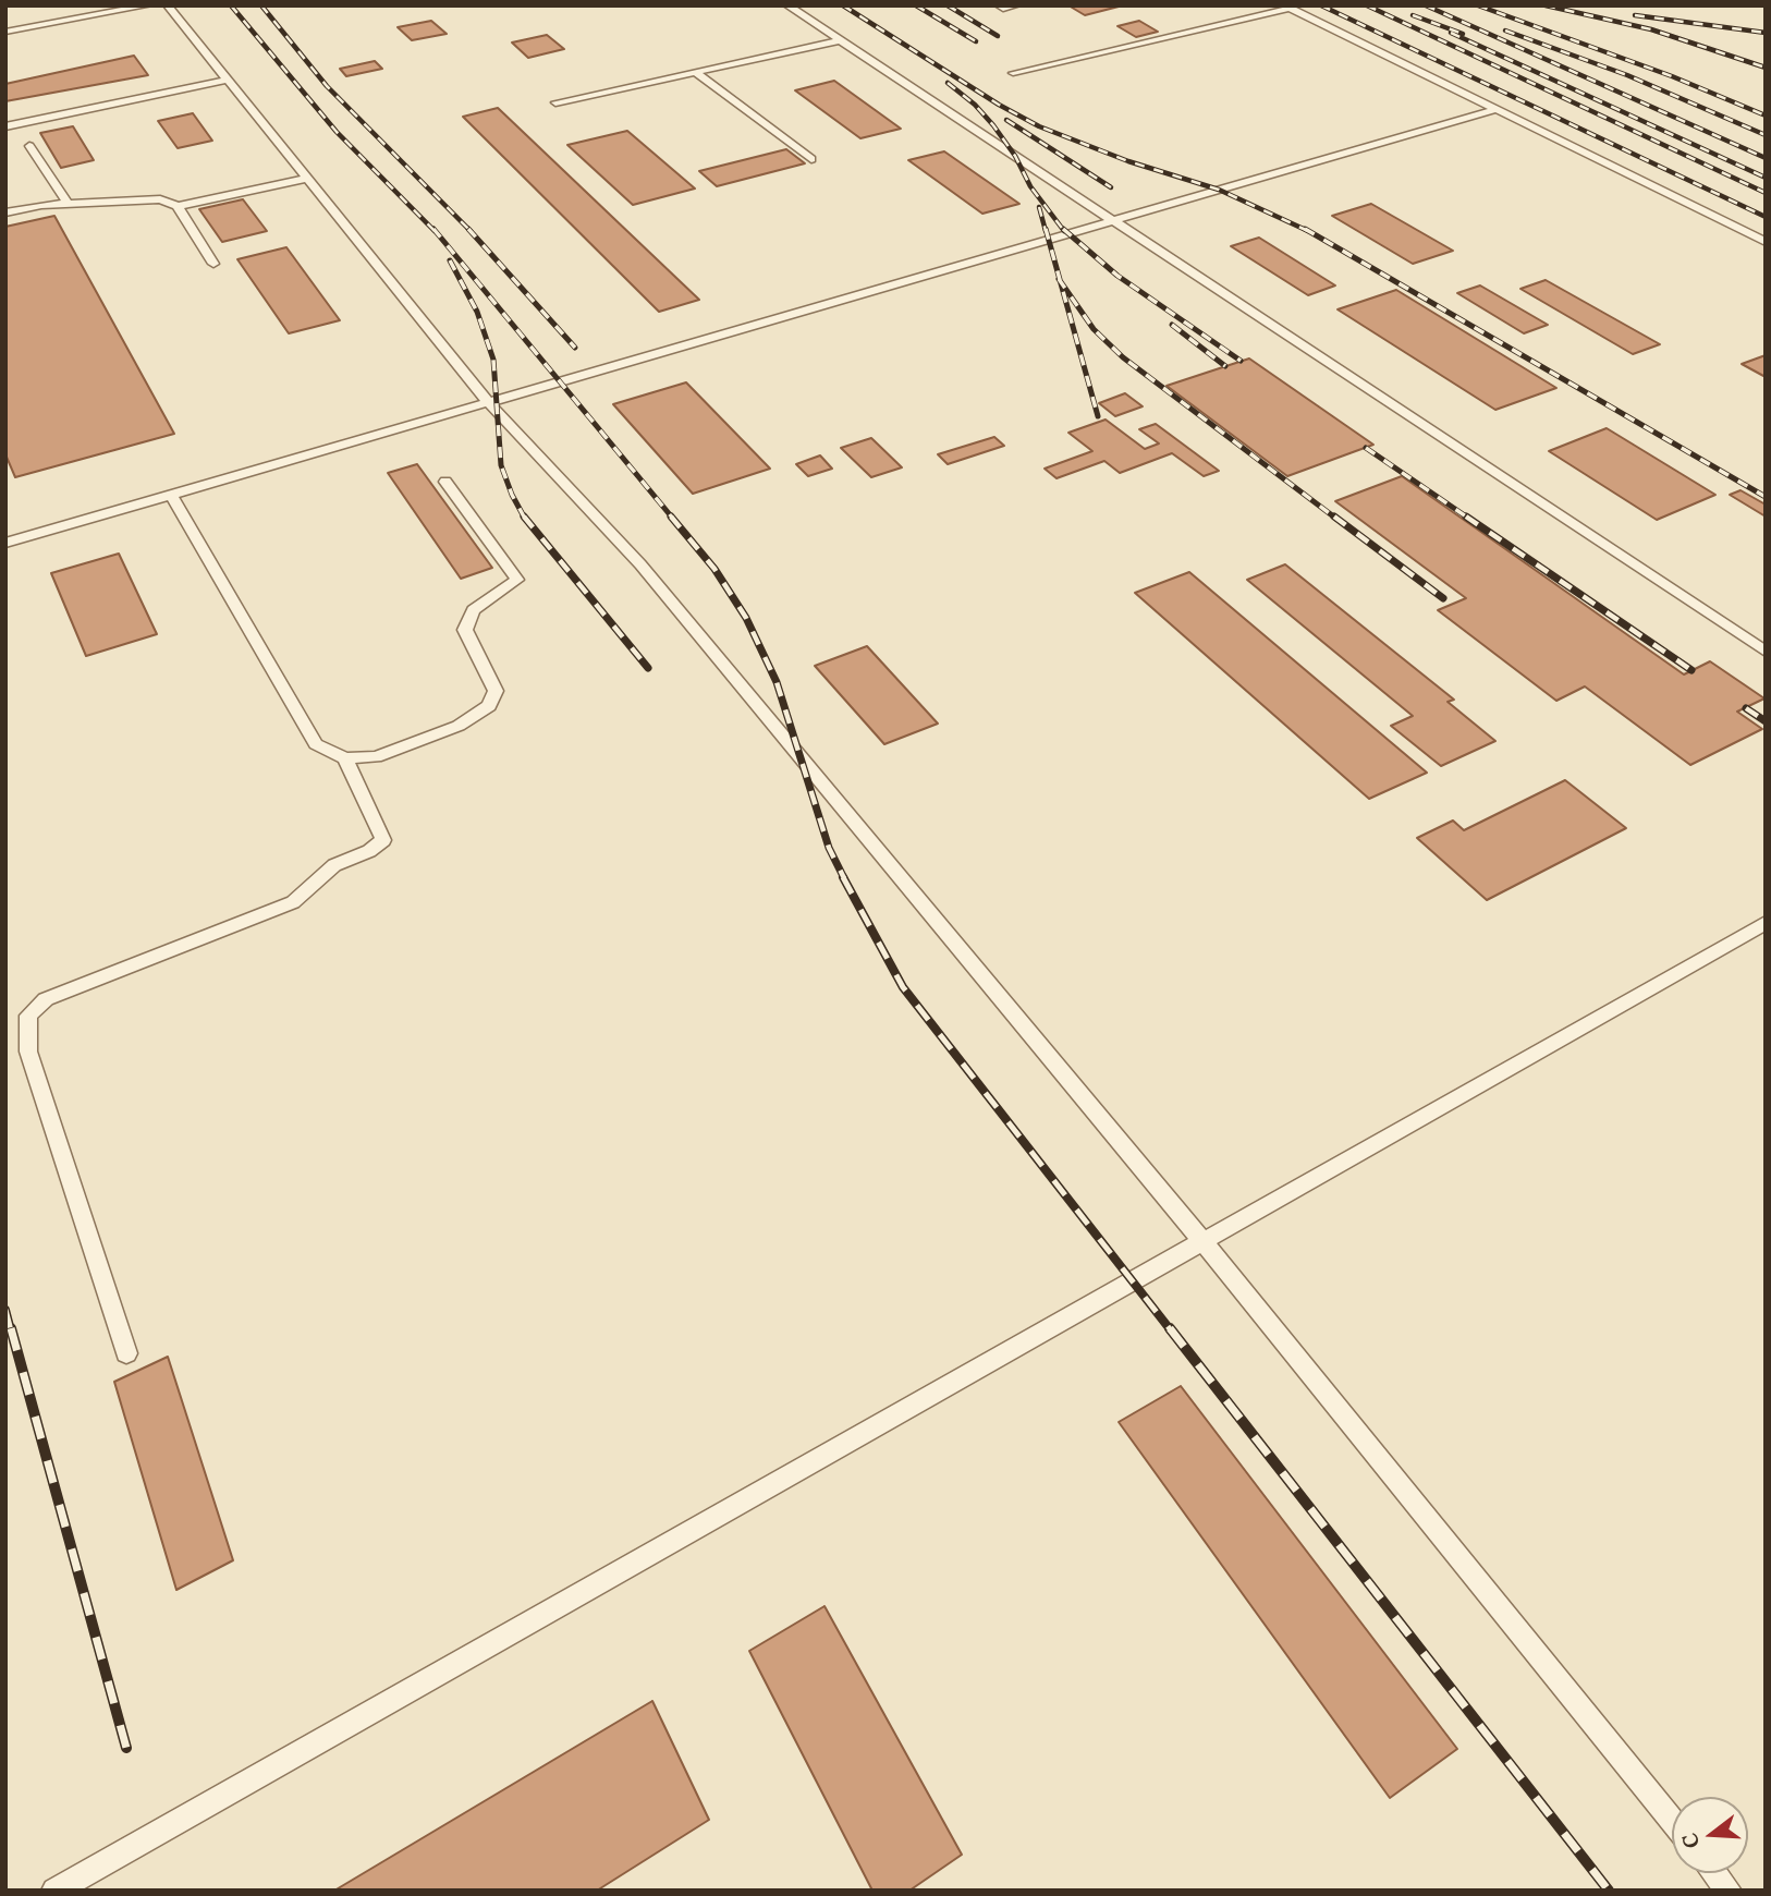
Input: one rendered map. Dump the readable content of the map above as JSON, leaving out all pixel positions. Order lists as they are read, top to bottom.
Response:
{
  "north": "left"
}
